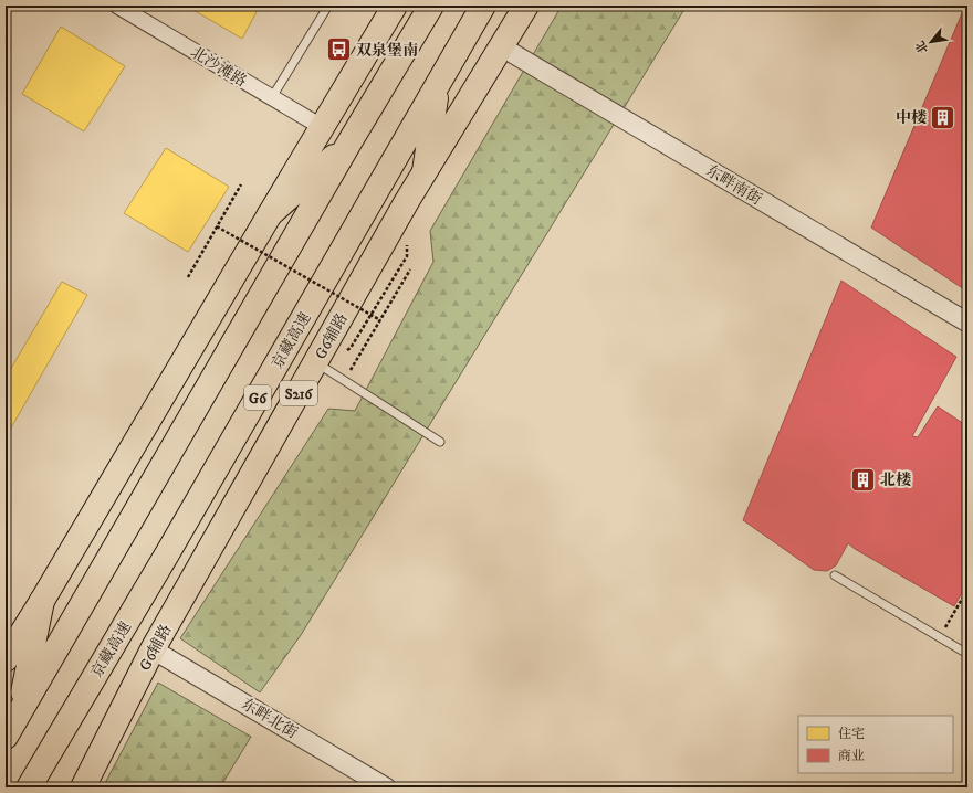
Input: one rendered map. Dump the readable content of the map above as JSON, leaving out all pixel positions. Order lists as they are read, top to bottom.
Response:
{
  "streets": {
    "main road": [
      "G6辅路",
      "京藏高速",
      "S216",
      "G6"
    ],
    "street": ["北沙滩路", "东畔南街", "东畔北街"]
  },
  "crossings": [
    ["东畔南街", "G6辅路"],
    ["G6辅路", "东畔北街"]
  ],
  "places": {
    "bus stop": ["双泉堡南"],
    "building": ["中楼", "北楼"]
  },
  "legend": ["住宅", "商业"],
  "north": "bottom left"
}
